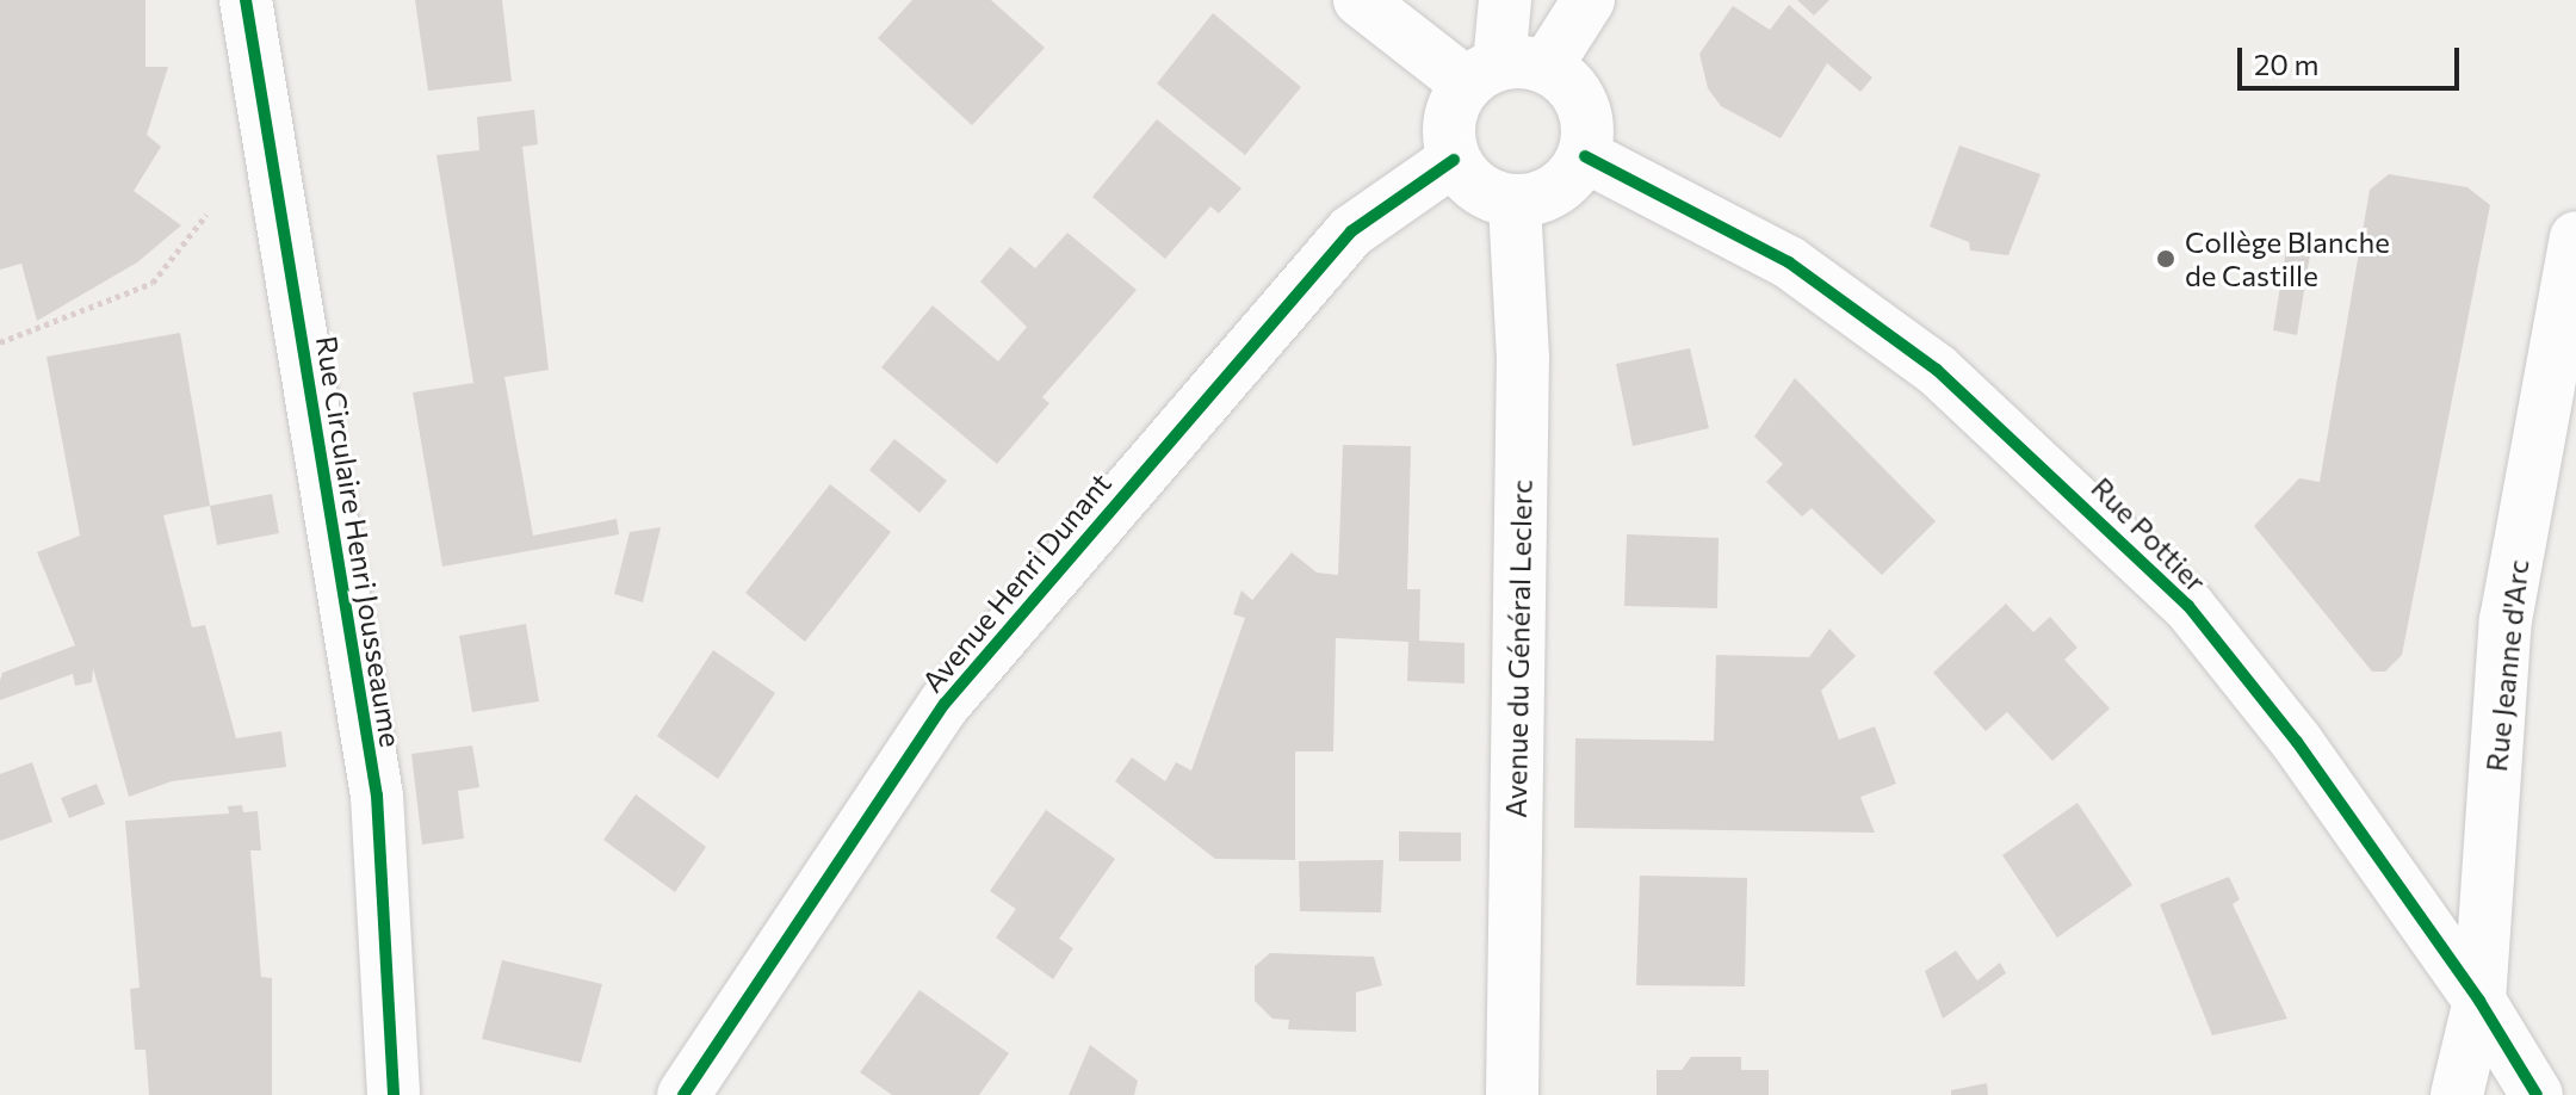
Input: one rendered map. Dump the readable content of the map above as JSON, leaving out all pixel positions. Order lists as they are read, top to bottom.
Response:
{
  "streets": {
    "street": [
      "Rue Pottier",
      "Rue Circulaire Henri Jousseaume",
      "Avenue Henri Dunant",
      "Avenue du Général Leclerc",
      "Rue Jeanne d'Arc"
    ]
  },
  "crossings": [
    ["Rue Pottier", "Avenue Henri Dunant"],
    ["Rue Pottier", "Avenue du Général Leclerc"],
    ["Rue Pottier", "Rue Jeanne d'Arc"],
    ["Avenue Henri Dunant", "Avenue du Général Leclerc"]
  ],
  "places": ["Collège Blanche de Castille"],
  "scale_bar": "20 m"
}
